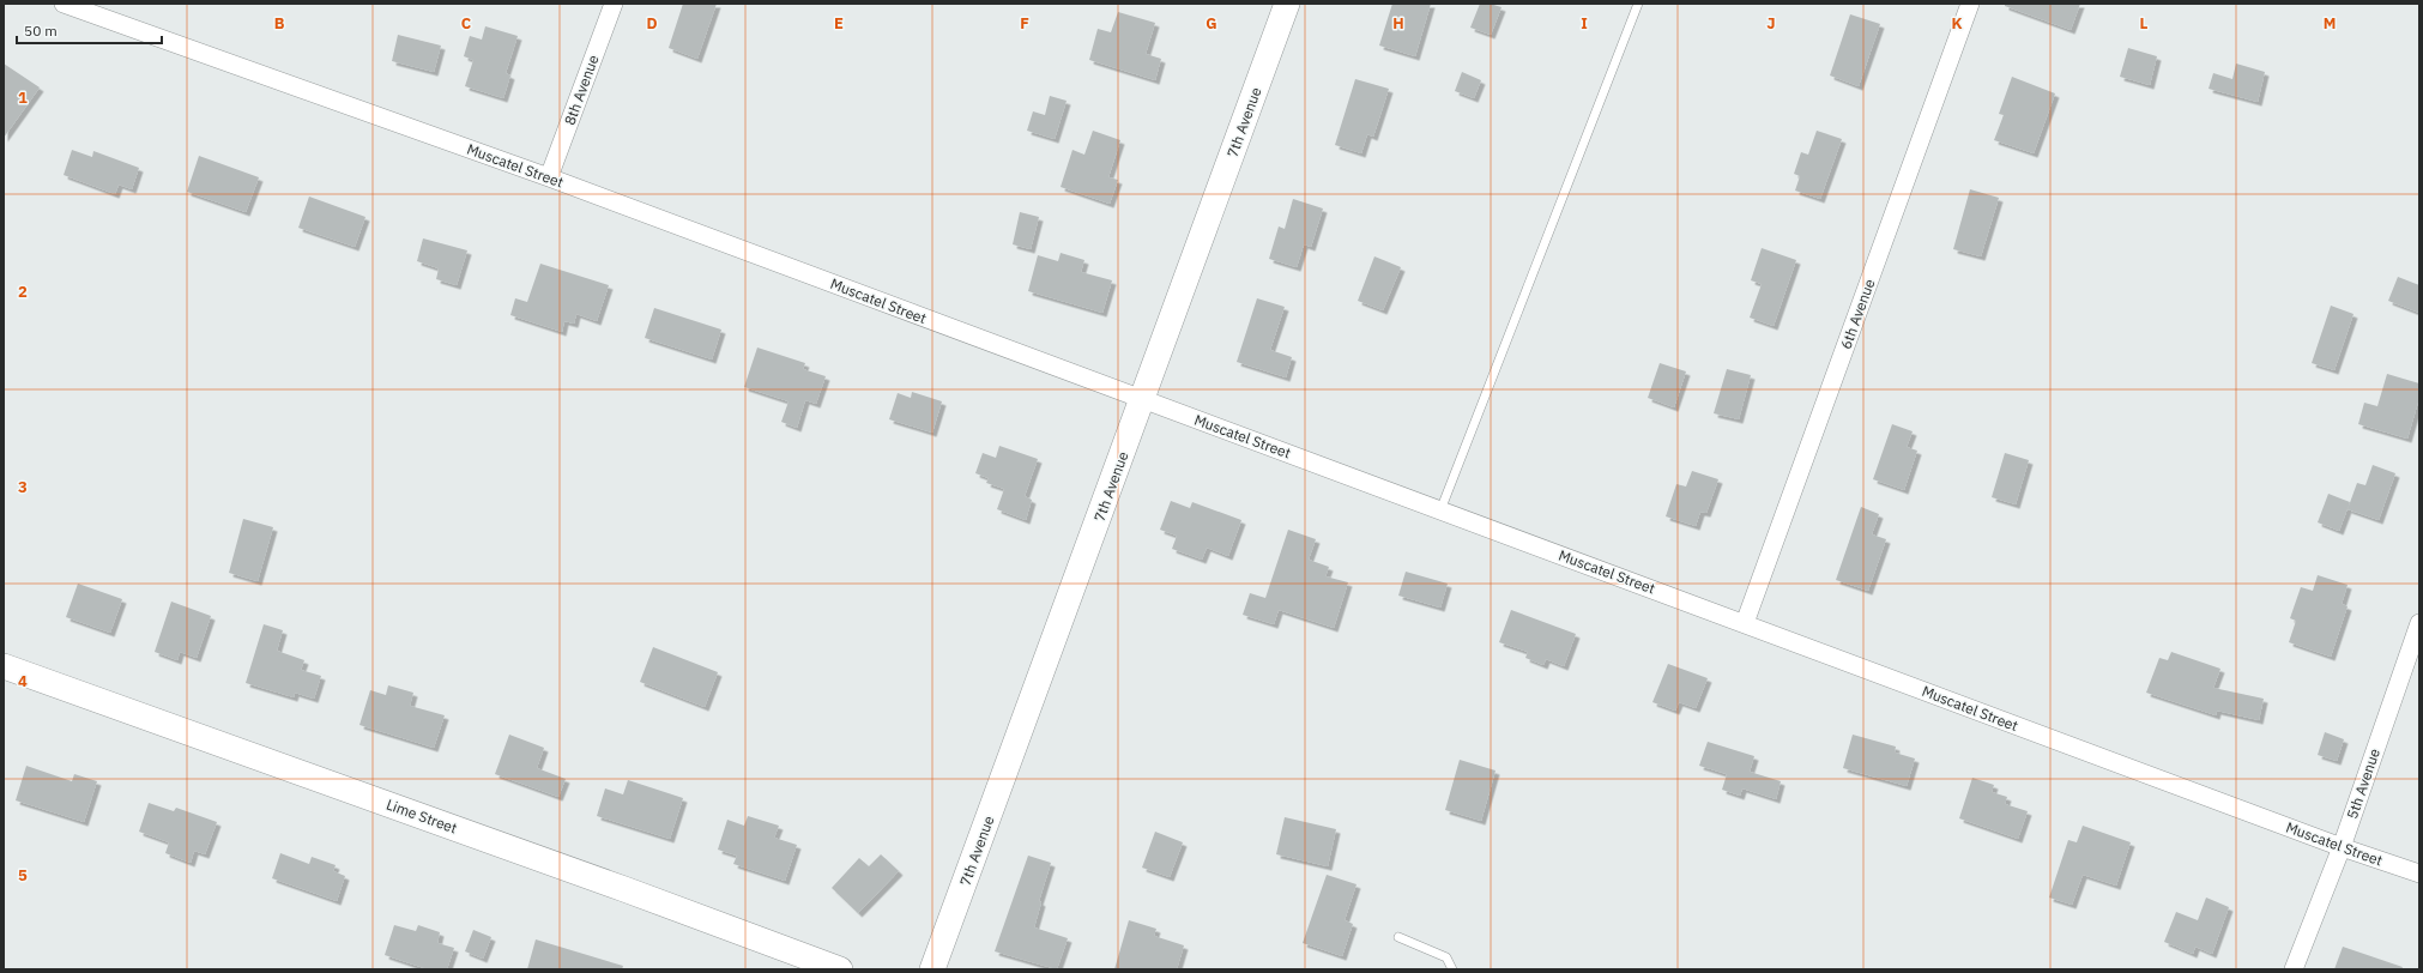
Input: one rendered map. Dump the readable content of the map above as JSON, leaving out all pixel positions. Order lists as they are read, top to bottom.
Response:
{
  "streets": {
    "street": [
      "8th Avenue",
      "7th Avenue",
      "Muscatel Street",
      "6th Avenue",
      "5th Avenue",
      "Lime Street"
    ]
  },
  "crossings": [
    ["8th Avenue", "Muscatel Street"],
    ["7th Avenue", "Muscatel Street"],
    ["Muscatel Street", "6th Avenue"],
    ["Muscatel Street", "5th Avenue"]
  ],
  "scale_bar": "50 m",
  "grid": {
    "columns": [
      "B",
      "C",
      "D",
      "E",
      "F",
      "G",
      "H",
      "I",
      "J",
      "K",
      "L",
      "M"
    ],
    "rows": [
      "1",
      "2",
      "3",
      "4",
      "5"
    ]
  }
}
